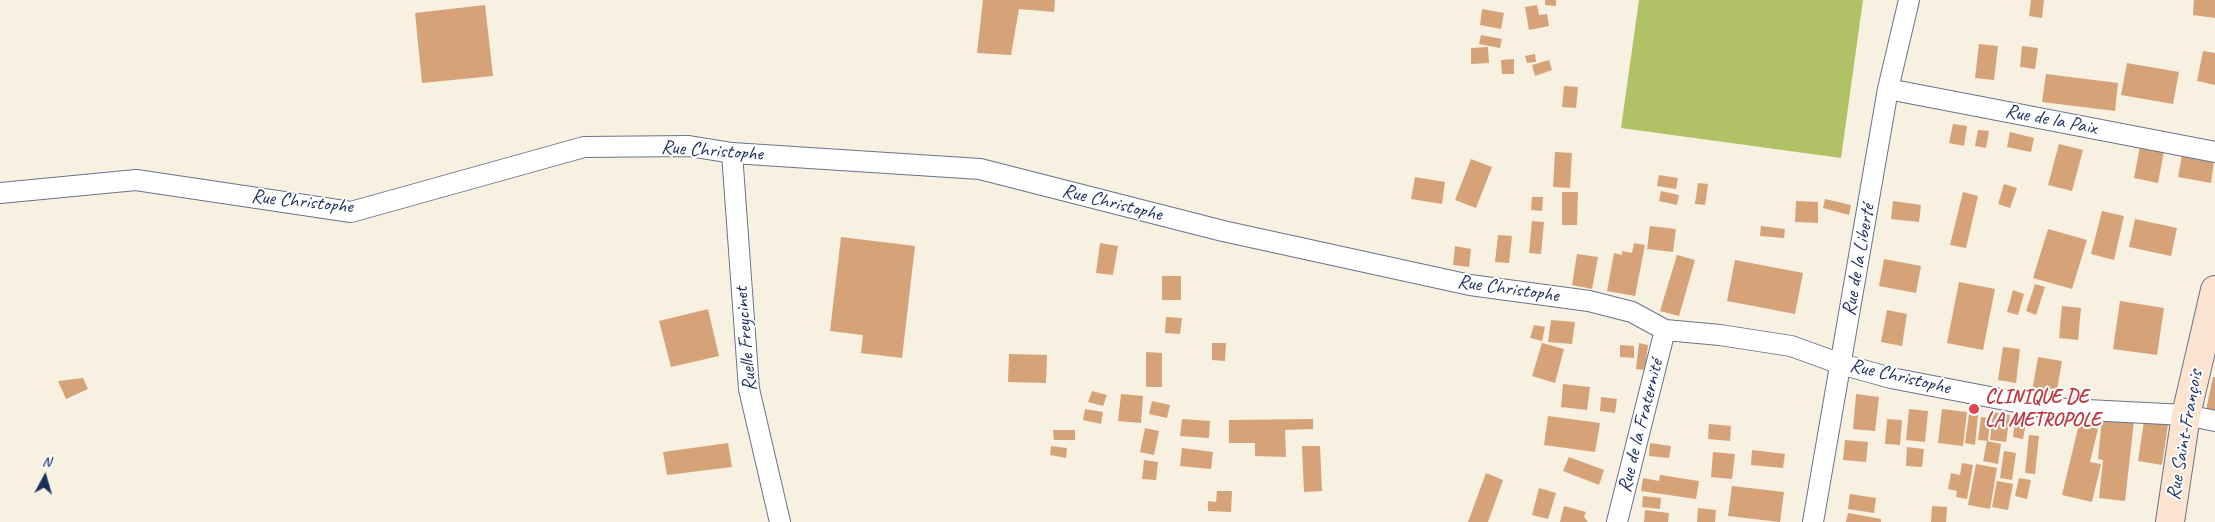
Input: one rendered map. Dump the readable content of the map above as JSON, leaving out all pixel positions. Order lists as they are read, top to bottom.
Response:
{
  "streets": {
    "street": [
      "Rue de la Paix",
      "Rue Christophe",
      "Rue de la Liberté",
      "Ruelle Freycinet",
      "Rue de la Fraternité",
      "Rue Saint-François"
    ]
  },
  "crossings": [
    ["Rue de la Paix", "Rue de la Liberté"],
    ["Rue Christophe", "Rue de la Liberté"],
    ["Rue Christophe", "Ruelle Freycinet"],
    ["Rue Christophe", "Rue de la Fraternité"],
    ["Rue Christophe", "Rue Saint-François"]
  ],
  "places": ["CLINIQUE DE LA METROPOLE"],
  "north": "top"
}
